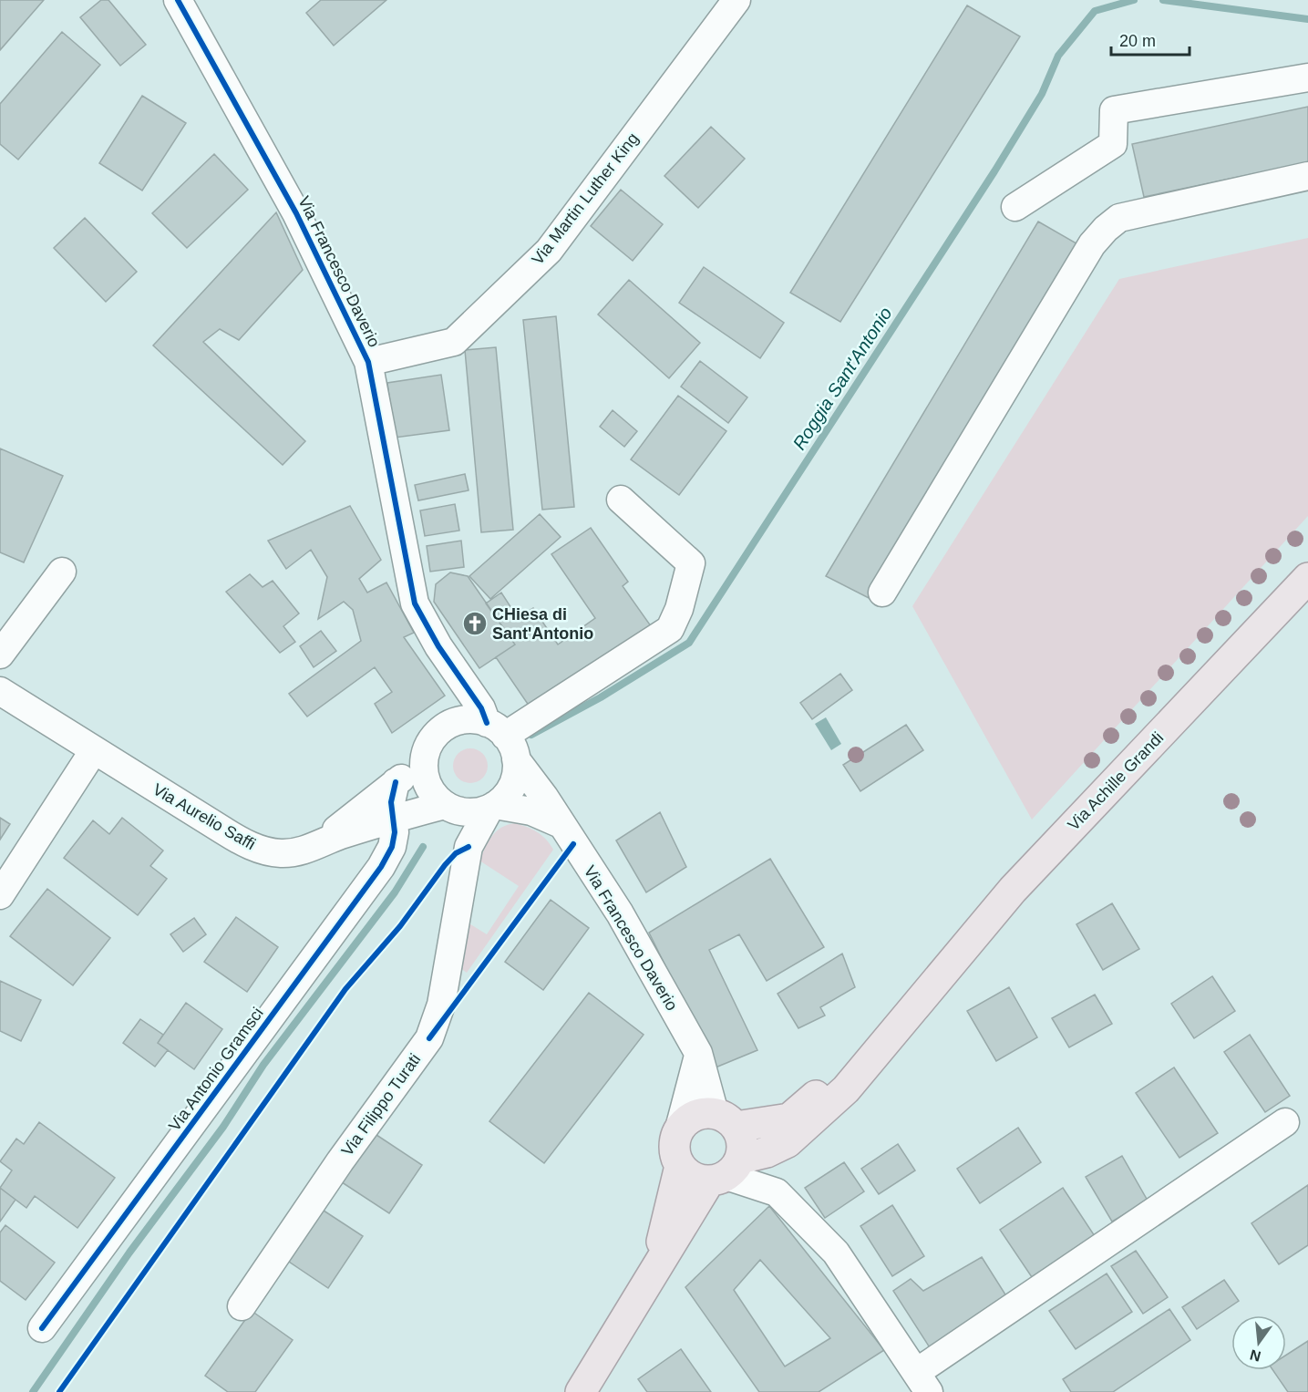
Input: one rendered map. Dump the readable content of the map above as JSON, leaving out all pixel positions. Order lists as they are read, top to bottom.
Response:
{
  "streets": {
    "main road": ["Via Achille Grandi"],
    "street": [
      "Via Martin Luther King",
      "Via Francesco Daverio",
      "Via Aurelio Saffi",
      "Via Antonio Gramsci",
      "Via Filippo Turati"
    ]
  },
  "crossings": [
    ["Via Martin Luther King", "Via Francesco Daverio"],
    ["Via Francesco Daverio", "Via Achille Grandi"],
    ["Via Francesco Daverio", "Via Aurelio Saffi"],
    ["Via Francesco Daverio", "Via Filippo Turati"],
    ["Via Aurelio Saffi", "Via Antonio Gramsci"],
    ["Via Aurelio Saffi", "Via Filippo Turati"]
  ],
  "water": ["Roggia Sant'Antonio"],
  "places": {
    "church": ["CHiesa di Sant'Antonio"]
  },
  "scale_bar": "20 m",
  "north": "bottom"
}
